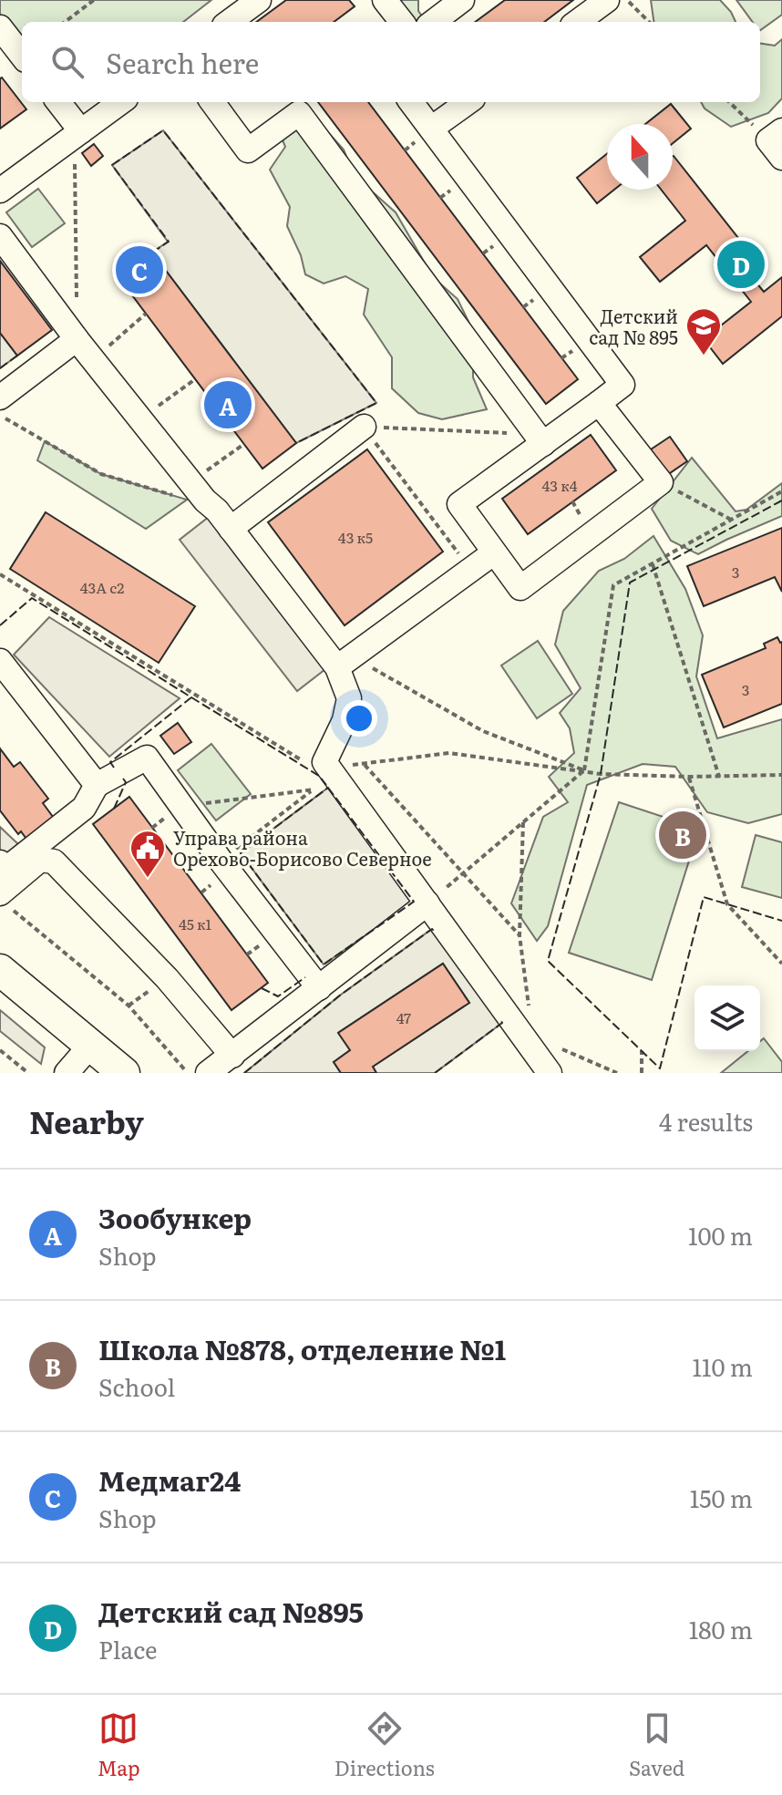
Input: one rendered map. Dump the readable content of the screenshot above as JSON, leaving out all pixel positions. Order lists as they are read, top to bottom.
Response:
{
  "places": {
    "school or university": ["Детский сад № 895"],
    "public building": ["Управа района Орехово-Борисово Северное"]
  },
  "house_numbers": [
    "43 к4",
    "43 к5",
    "3",
    "43А с2",
    "3",
    "45 к1",
    "47"
  ],
  "north": "top",
  "page": {
    "search": "Search here",
    "pins": [
      "D",
      "C",
      "A",
      "B"
    ],
    "heading": ["Nearby", "4 results"],
    "list": [
      {
        "mark": "A",
        "name": "Зообункер",
        "note": "Shop",
        "value": "100 m"
      },
      {
        "mark": "B",
        "name": "Школа №878, отделение №1",
        "note": "School",
        "value": "110 m"
      },
      {
        "mark": "C",
        "name": "Медмаг24",
        "note": "Shop",
        "value": "150 m"
      },
      {
        "mark": "D",
        "name": "Детский сад №895",
        "note": "Place",
        "value": "180 m"
      }
    ],
    "nav": ["Map", "Directions", "Saved"]
  }
}
